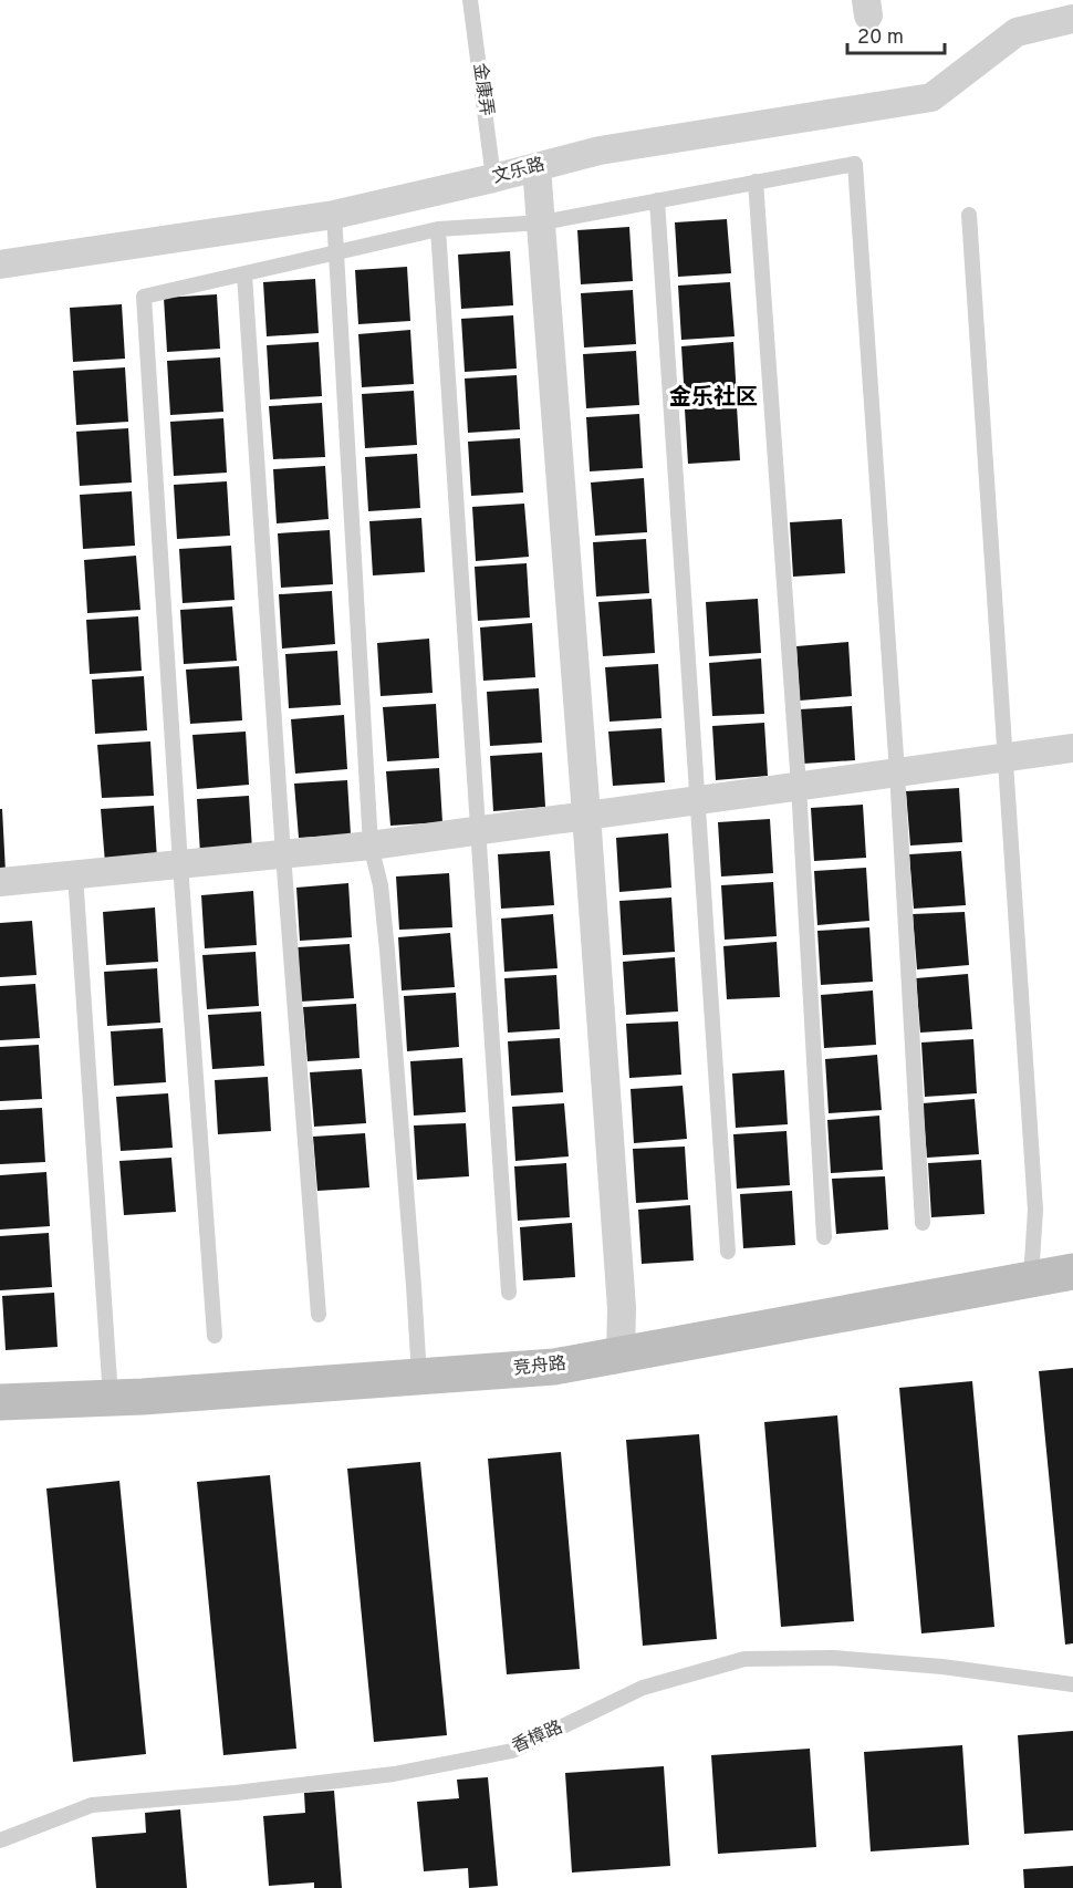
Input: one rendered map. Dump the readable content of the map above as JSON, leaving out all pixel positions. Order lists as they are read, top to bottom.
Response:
{
  "streets": {
    "street": ["文乐路", "竞舟路"],
    "lane": ["金康弄", "香樟路"]
  },
  "crossings": [
    ["金康弄", "文乐路"]
  ],
  "districts": ["金乐社区"],
  "scale_bar": "20 m"
}
